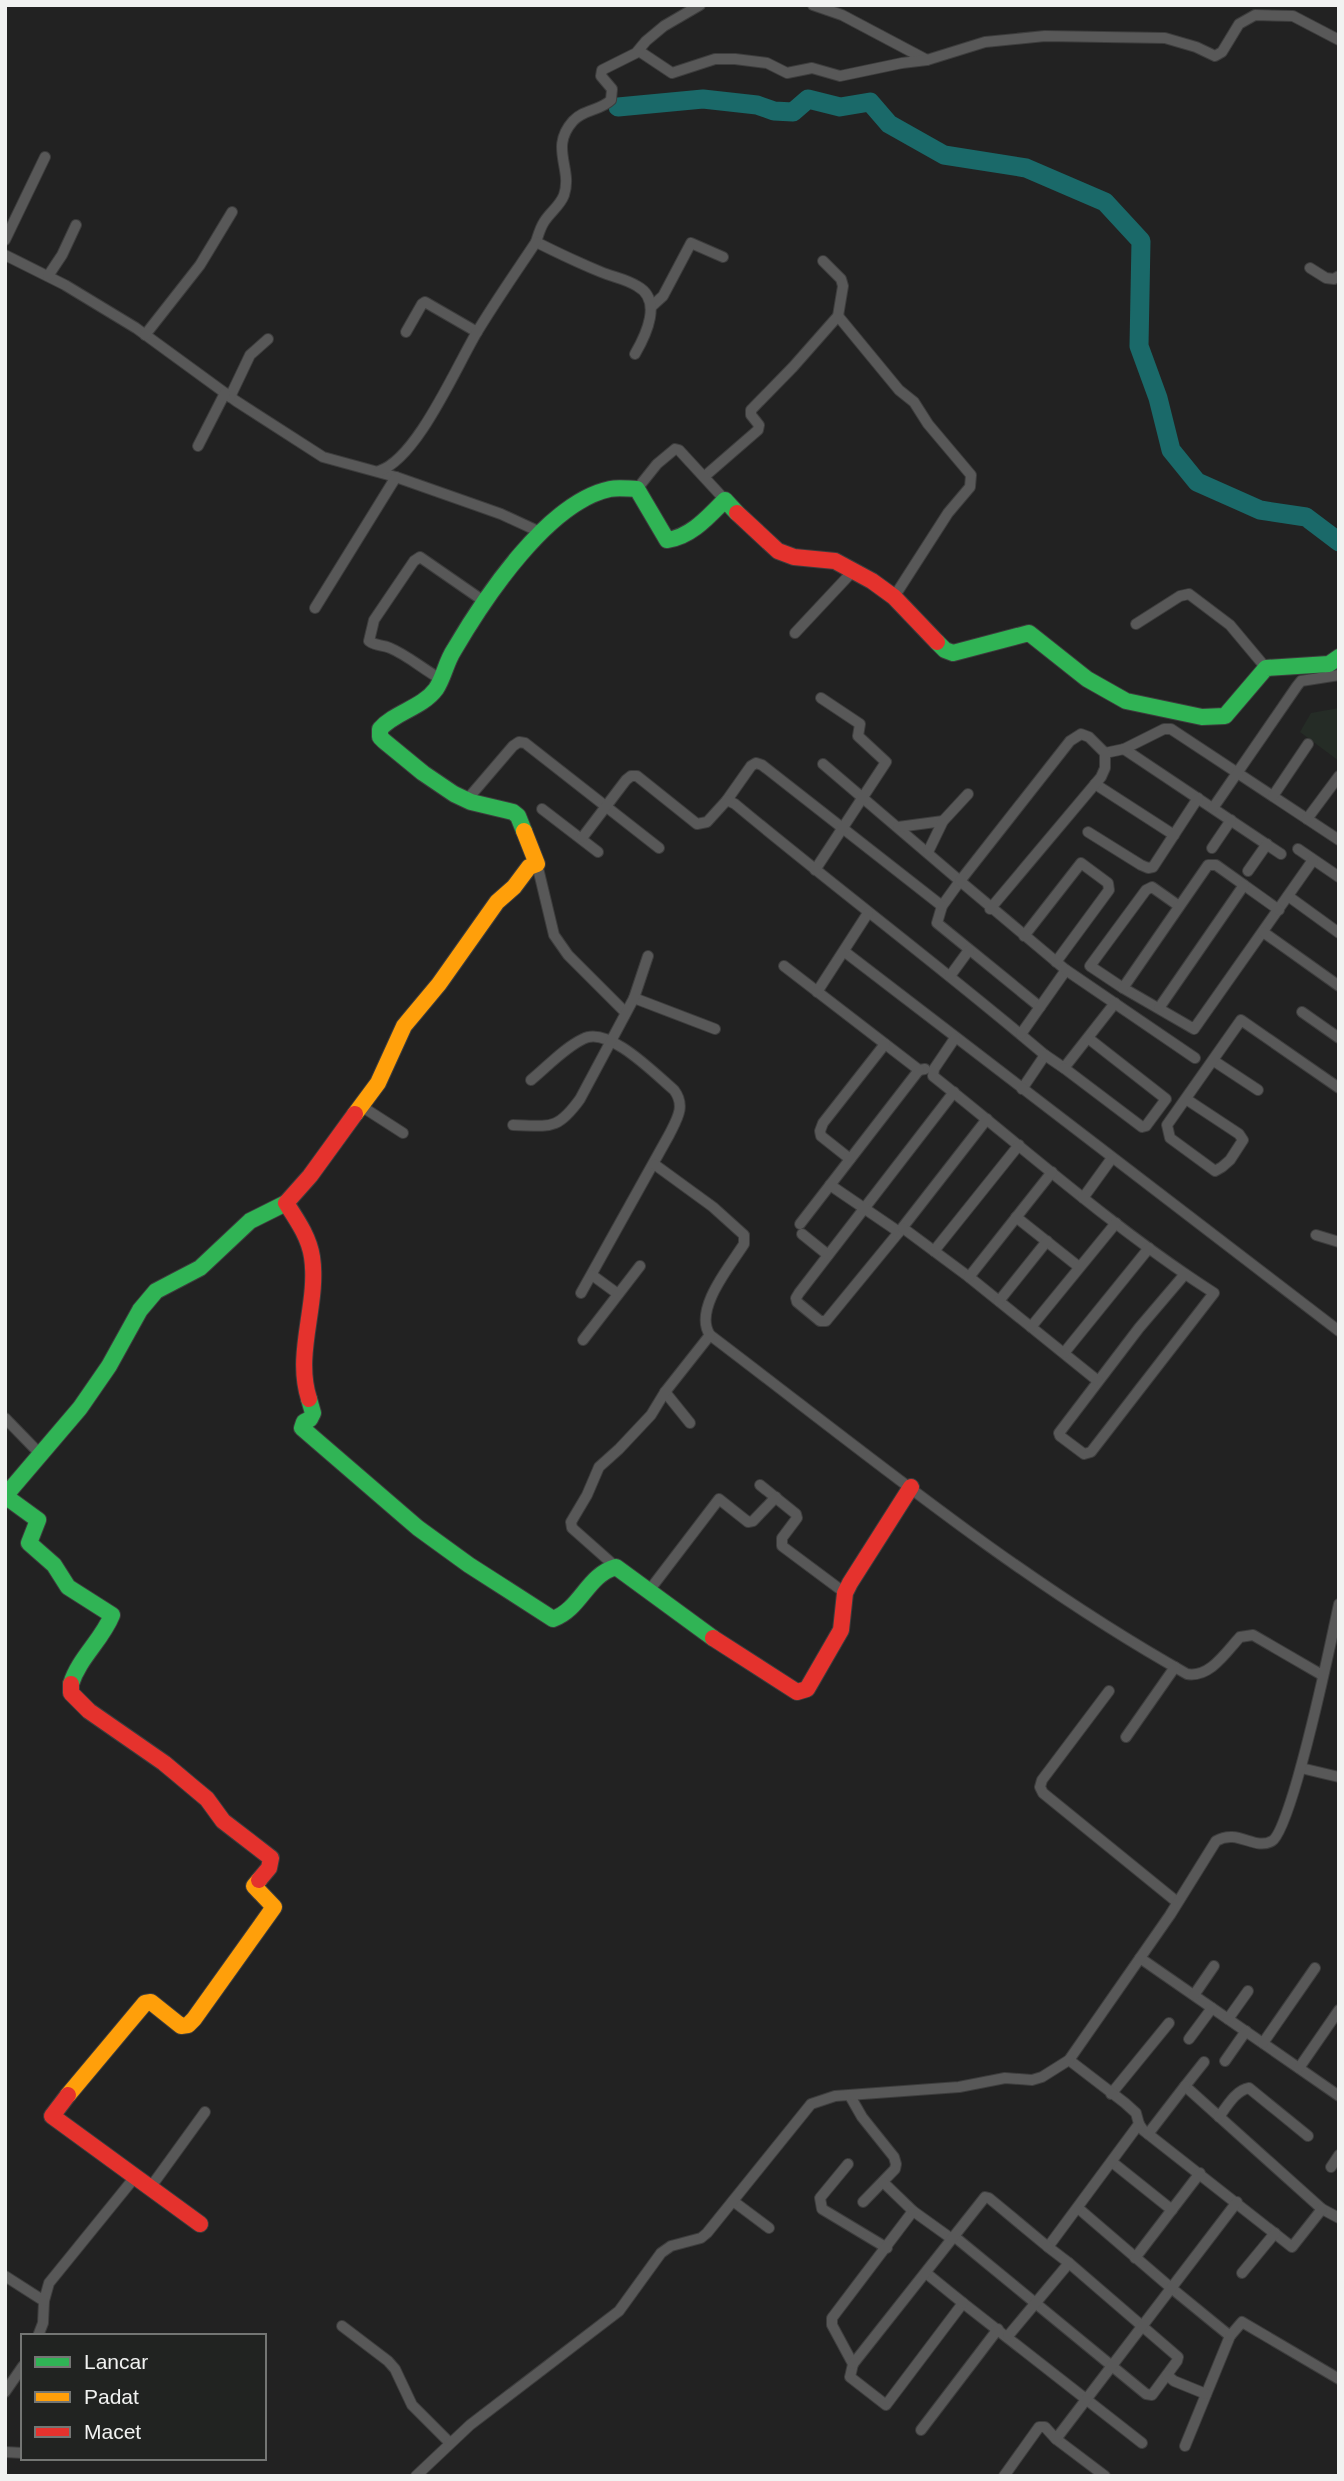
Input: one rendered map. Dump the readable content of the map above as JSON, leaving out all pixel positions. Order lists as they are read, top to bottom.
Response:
{
  "legend": ["Lancar", "Padat", "Macet"]
}
